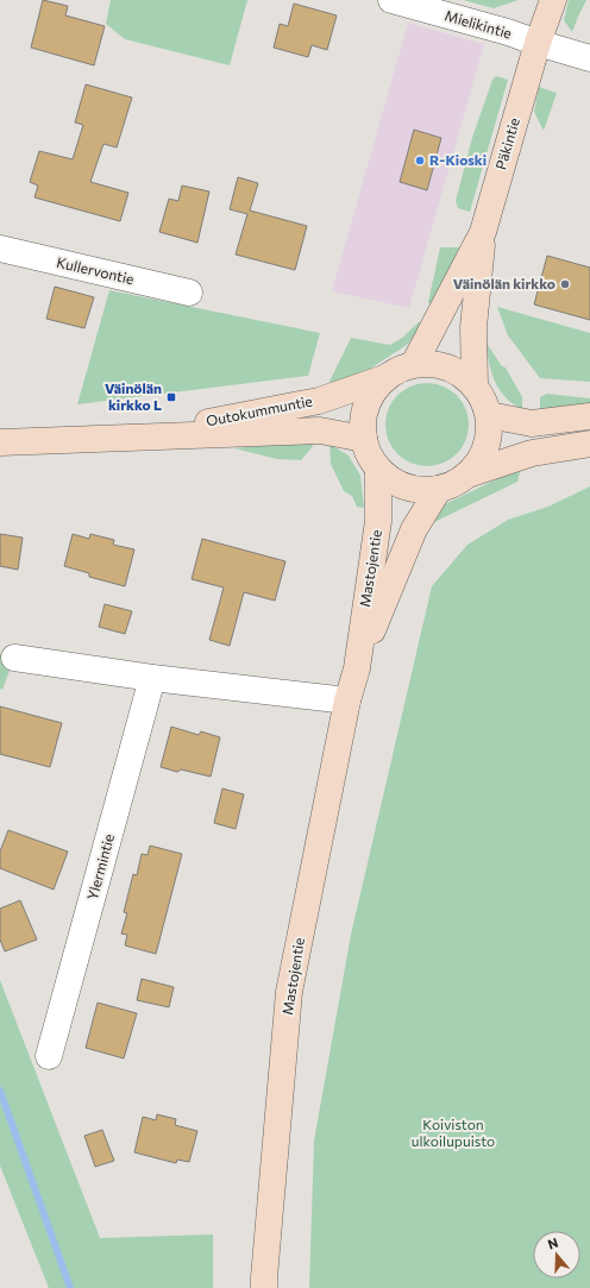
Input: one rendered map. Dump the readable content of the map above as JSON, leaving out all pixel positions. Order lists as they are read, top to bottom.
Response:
{
  "streets": {
    "main road": ["Päkintie", "Outokummuntie", "Mastojentie"],
    "street": ["Mielikintie", "Kullervontie", "Ylermintie"]
  },
  "crossings": [
    ["Mielikintie", "Päkintie"],
    ["Päkintie", "Outokummuntie"],
    ["Päkintie", "Mastojentie"],
    ["Outokummuntie", "Mastojentie"]
  ],
  "parks": ["Koiviston ulkoilupuisto"],
  "places": {
    "other": ["R-Kioski", "Väinölän kirkko"],
    "transit": ["Väinölän kirkko L"]
  },
  "north": "top"
}
